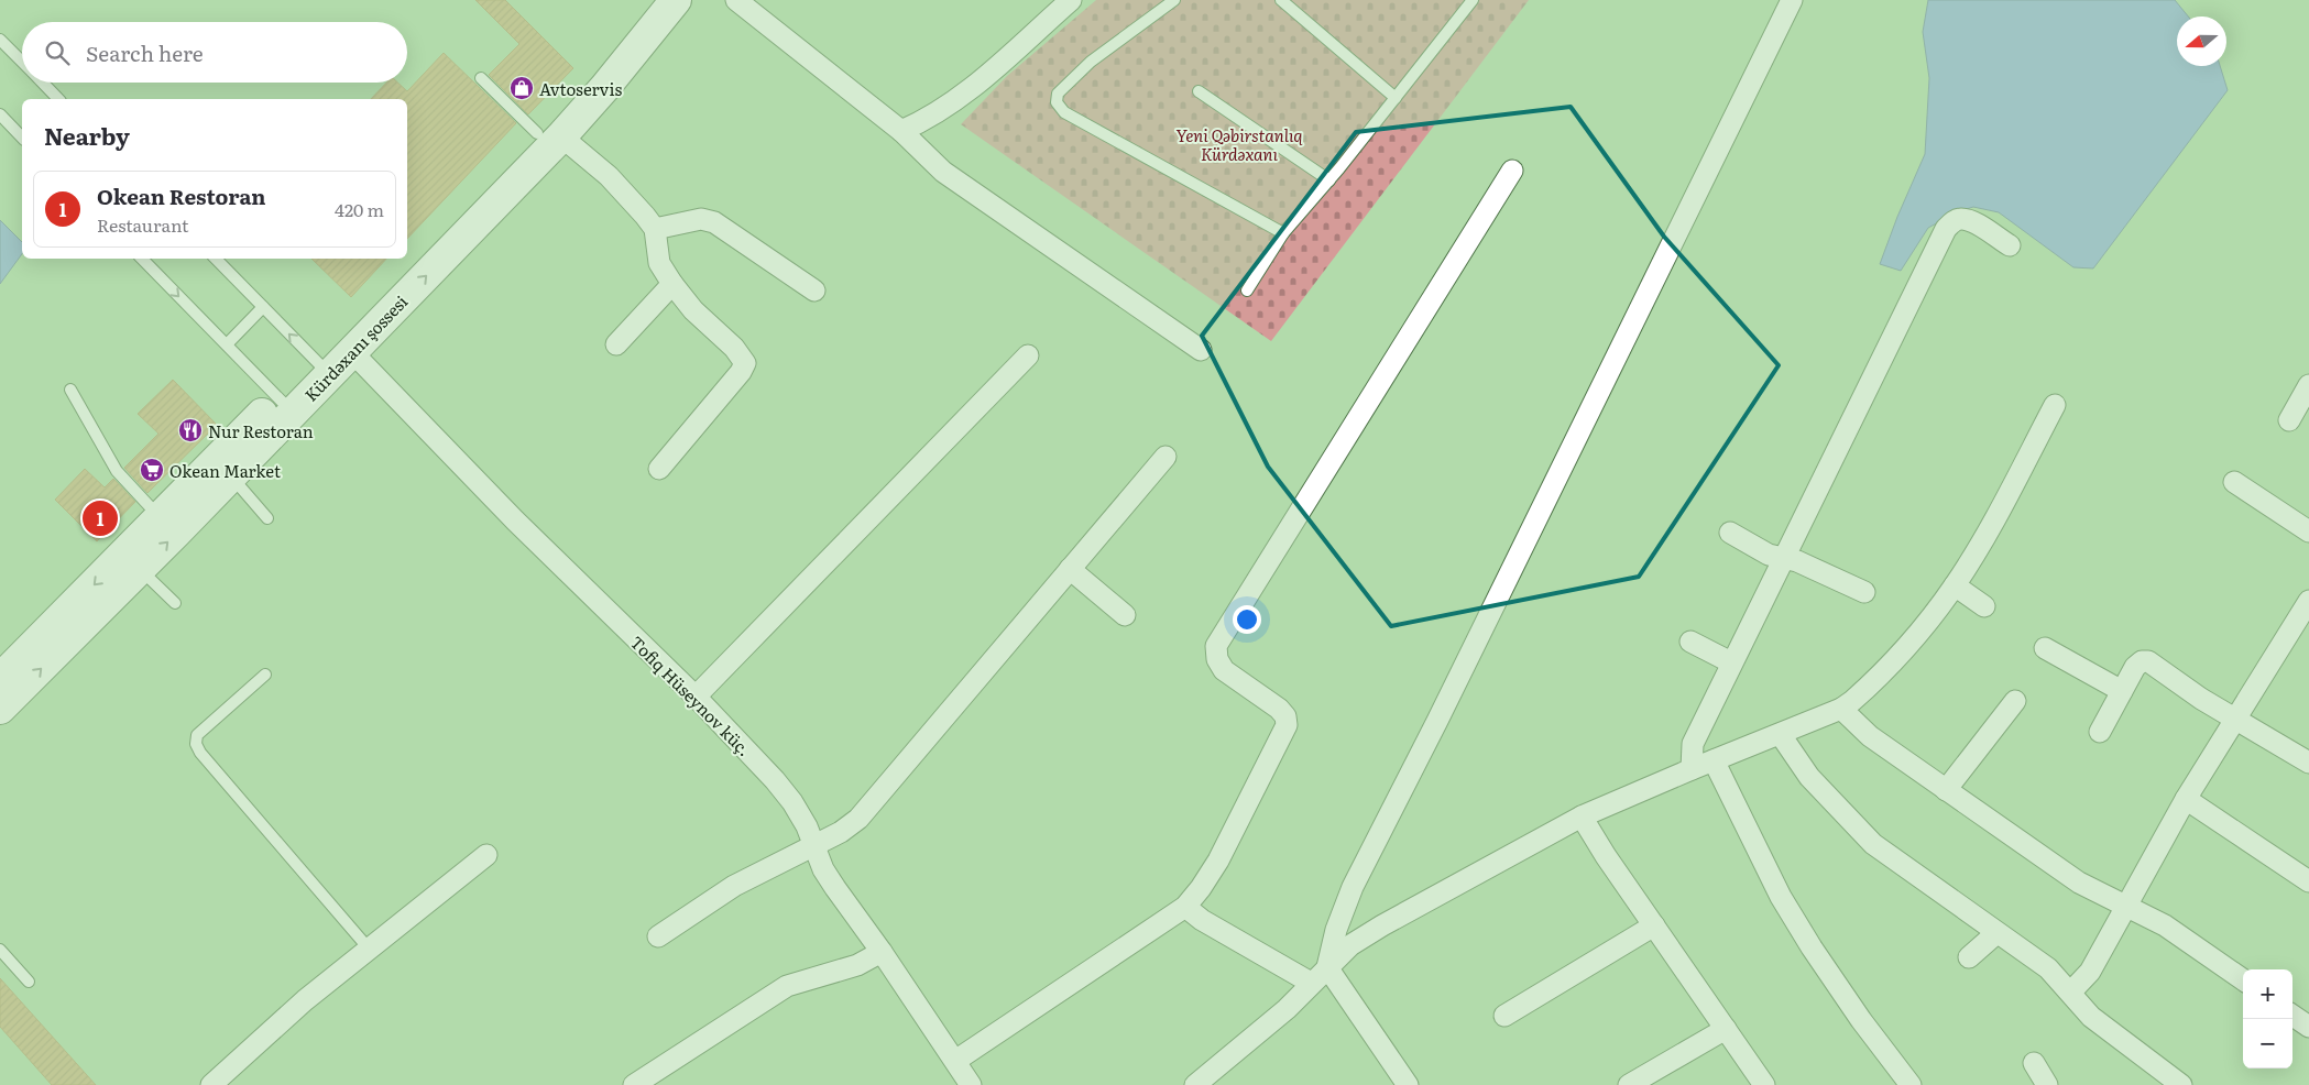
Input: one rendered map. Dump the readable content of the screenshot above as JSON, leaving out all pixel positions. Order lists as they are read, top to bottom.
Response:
{
  "streets": {
    "main road": ["Kürdəxanı şossesi"],
    "street": ["Tofiq Hüseynov küç."]
  },
  "crossings": [
    ["Kürdəxanı şossesi", "Tofiq Hüseynov küç."]
  ],
  "parks": ["Yeni Qəbirstanlıq Kürdəxanı"],
  "places": {
    "shop": ["Avtoservis"],
    "restaurant": ["Nur Restoran"],
    "supermarket": ["Okean Market"]
  },
  "north": "left",
  "page": {
    "search": "Search here",
    "heading": "Nearby",
    "list": [
      {
        "mark": "1",
        "name": "Okean Restoran",
        "note": "Restaurant",
        "value": "420 m"
      }
    ],
    "pins": "1",
    "map_buttons": ["+", "−"]
  }
}
